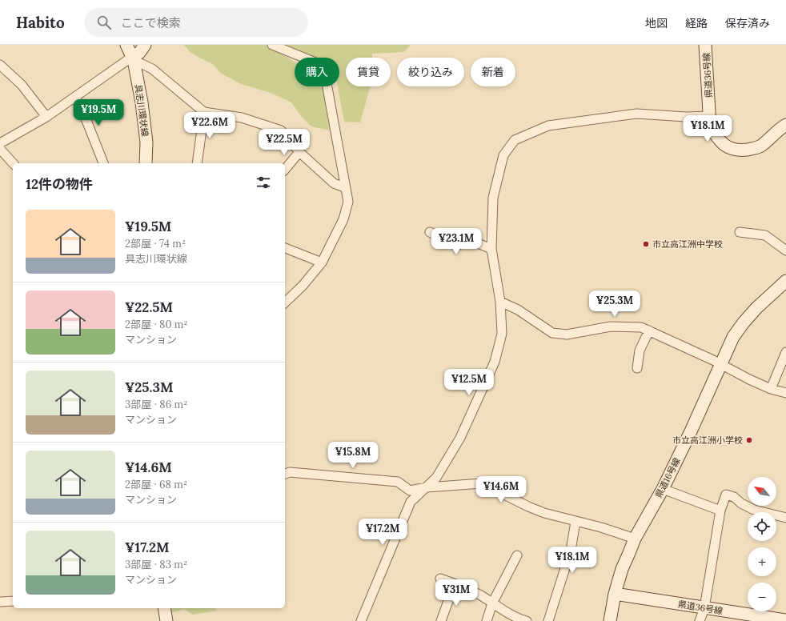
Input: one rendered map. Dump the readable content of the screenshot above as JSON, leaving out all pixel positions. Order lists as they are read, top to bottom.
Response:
{
  "streets": {
    "main road": ["県道36号線", "具志川環状線", "県道16号線"]
  },
  "crossings": [
    ["県道36号線", "県道16号線"]
  ],
  "places": ["市立高江洲中学校", "市立高江洲小学校"],
  "north": "top left",
  "page": {
    "header": "Habito",
    "search": "ここで検索",
    "nav": ["地図", "経路", "保存済み"],
    "chip": [
      "購入",
      "賃貸",
      "絞り込み",
      "新着"
    ],
    "price": [
      "¥19.5M",
      "¥22.6M",
      "¥18.1M",
      "¥22.5M",
      "¥23.1M",
      "¥25.3M",
      "¥12.5M",
      "¥15.8M",
      "¥14.6M",
      "¥17.2M",
      "¥18.1M",
      "¥31M"
    ],
    "heading": "12件の物件",
    "list": [
      {
        "name": "¥19.5M",
        "note": "2部屋 · 74 m² · 具志川環状線"
      },
      {
        "name": "¥22.5M",
        "note": "2部屋 · 80 m² · マンション"
      },
      {
        "name": "¥25.3M",
        "note": "3部屋 · 86 m² · マンション"
      },
      {
        "name": "¥14.6M",
        "note": "2部屋 · 68 m² · マンション"
      },
      {
        "name": "¥17.2M",
        "note": "3部屋 · 83 m² · マンション"
      }
    ],
    "map_buttons": ["+", "−"]
  }
}
